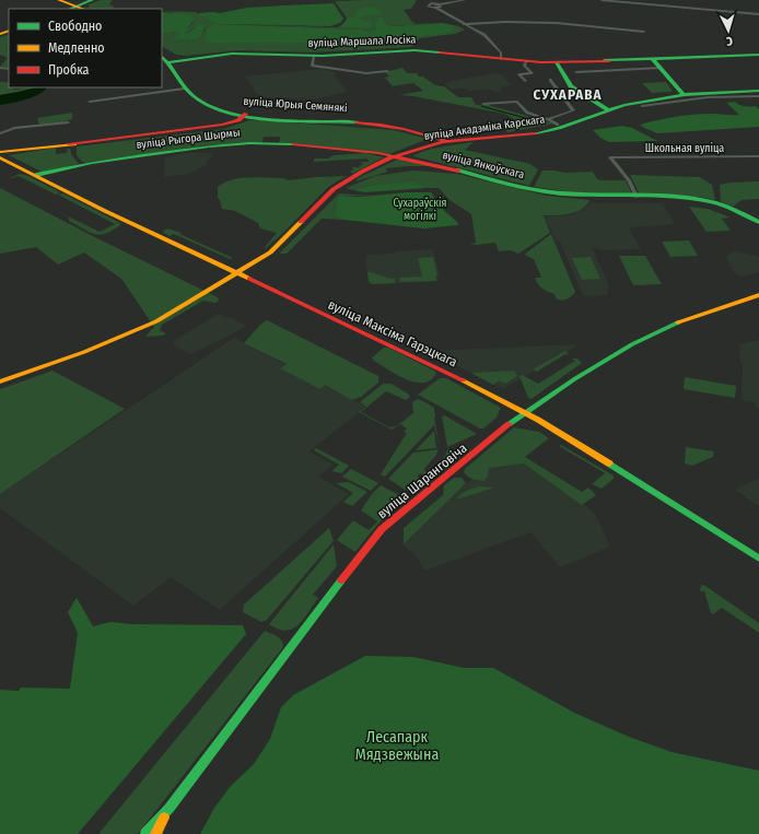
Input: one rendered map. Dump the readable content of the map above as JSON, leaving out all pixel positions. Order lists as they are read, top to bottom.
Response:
{
  "streets": {
    "main road": [
      "вуліца Маршала Лосіка",
      "вуліца Юрыя Семянякі",
      "вуліца Акадэміка Карскага",
      "вуліца Рыгора Шырмы",
      "вуліца Янкоўскага",
      "вуліца Максіма Гарэцкага",
      "вуліца Шаранговіча"
    ],
    "street": ["Школьная вуліца"]
  },
  "crossings": [
    ["вуліца Маршала Лосіка", "вуліца Юрыя Семянякі"],
    ["вуліца Юрыя Семянякі", "вуліца Акадэміка Карскага"],
    ["вуліца Акадэміка Карскага", "вуліца Янкоўскага"],
    ["вуліца Рыгора Шырмы", "вуліца Максіма Гарэцкага"],
    ["Школьная вуліца", "вуліца Янкоўскага"],
    ["вуліца Максіма Гарэцкага", "вуліца Шаранговіча"]
  ],
  "districts": ["СУХАРАВА"],
  "parks": ["Сухараўскія могілкі", "Лесапарк Мядзвежына"],
  "legend": ["Свободно", "Медленно", "Пробка"],
  "north": "bottom"
}
